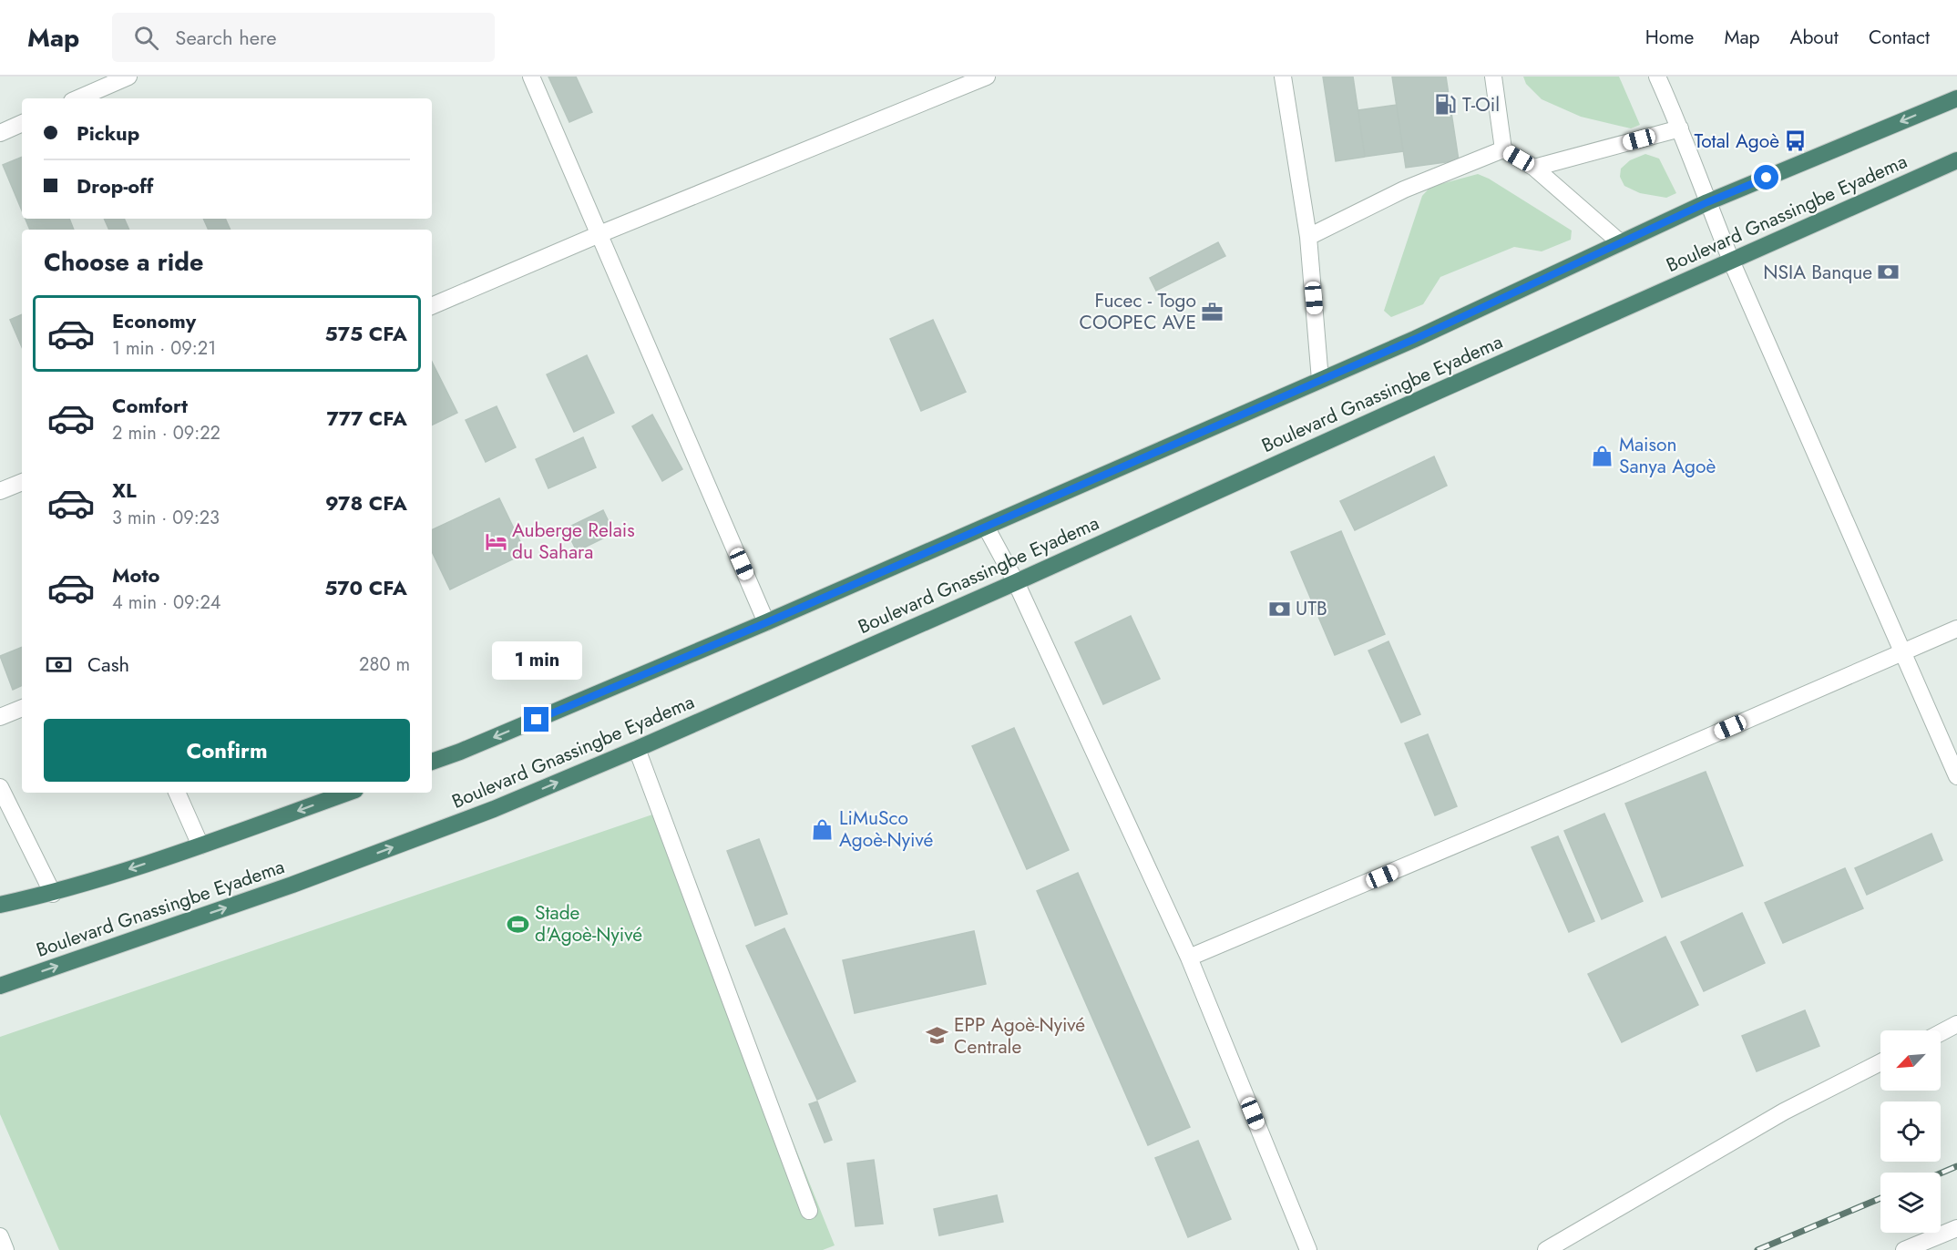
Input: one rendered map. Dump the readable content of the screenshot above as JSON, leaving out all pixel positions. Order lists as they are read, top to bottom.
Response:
{
  "streets": {
    "highway": ["Boulevard Gnassingbe Eyadema"]
  },
  "places": {
    "fuel station": ["T-Oil"],
    "bus stop": ["Total Agoè"],
    "bank": ["NSIA Banque", "UTB"],
    "office": ["Fucec - Togo COOPEC AVE"],
    "shop": ["Maison Sanya Agoè", "LiMuSco Agoè-Nyivé"],
    "hotel": ["Auberge Relais du Sahara"],
    "sports": ["Stade d'Agoè-Nyivé"],
    "school or university": ["EPP Agoè-Nyivé Centrale"]
  },
  "north": "bottom left",
  "page": {
    "header": "Map",
    "search": "Search here",
    "nav": [
      "Home",
      "Map",
      "About",
      "Contact"
    ],
    "banner": ["Pickup", "Drop-off"],
    "heading": "Choose a ride",
    "list": [
      {
        "name": "Economy",
        "note": "1 min · 09:21",
        "value": "575 CFA"
      },
      {
        "name": "Comfort",
        "note": "2 min · 09:22",
        "value": "777 CFA"
      },
      {
        "name": "XL",
        "note": "3 min · 09:23",
        "value": "978 CFA"
      },
      {
        "name": "Moto",
        "note": "4 min · 09:24",
        "value": "570 CFA"
      }
    ],
    "pay": ["Cash", "280 m"],
    "bubble": "1 min",
    "buttons": "Confirm"
  }
}
